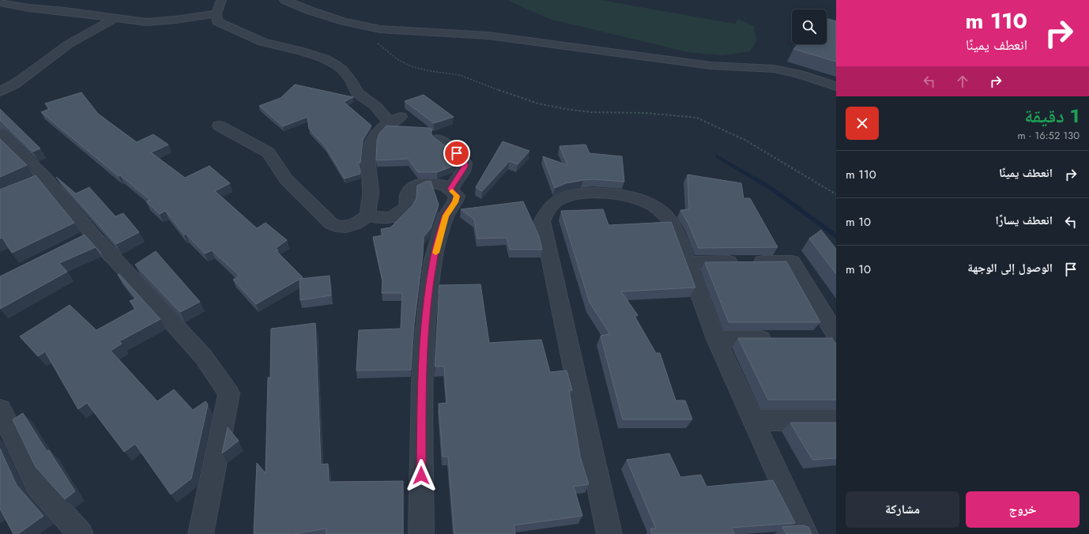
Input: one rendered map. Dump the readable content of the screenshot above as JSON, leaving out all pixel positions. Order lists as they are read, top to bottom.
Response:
{
  "page": {
    "turn": ["110 m", "انعطف يمينًا"],
    "heading": ["1 دقيقة", "130 m · 16:52"],
    "list": [
      {
        "name": "انعطف يمينًا",
        "value": "110 m"
      },
      {
        "name": "انعطف يسارًا",
        "value": "10 m"
      },
      {
        "name": "الوصول إلى الوجهة",
        "value": "10 m"
      }
    ],
    "buttons": ["خروج", "مشاركة"]
  }
}
